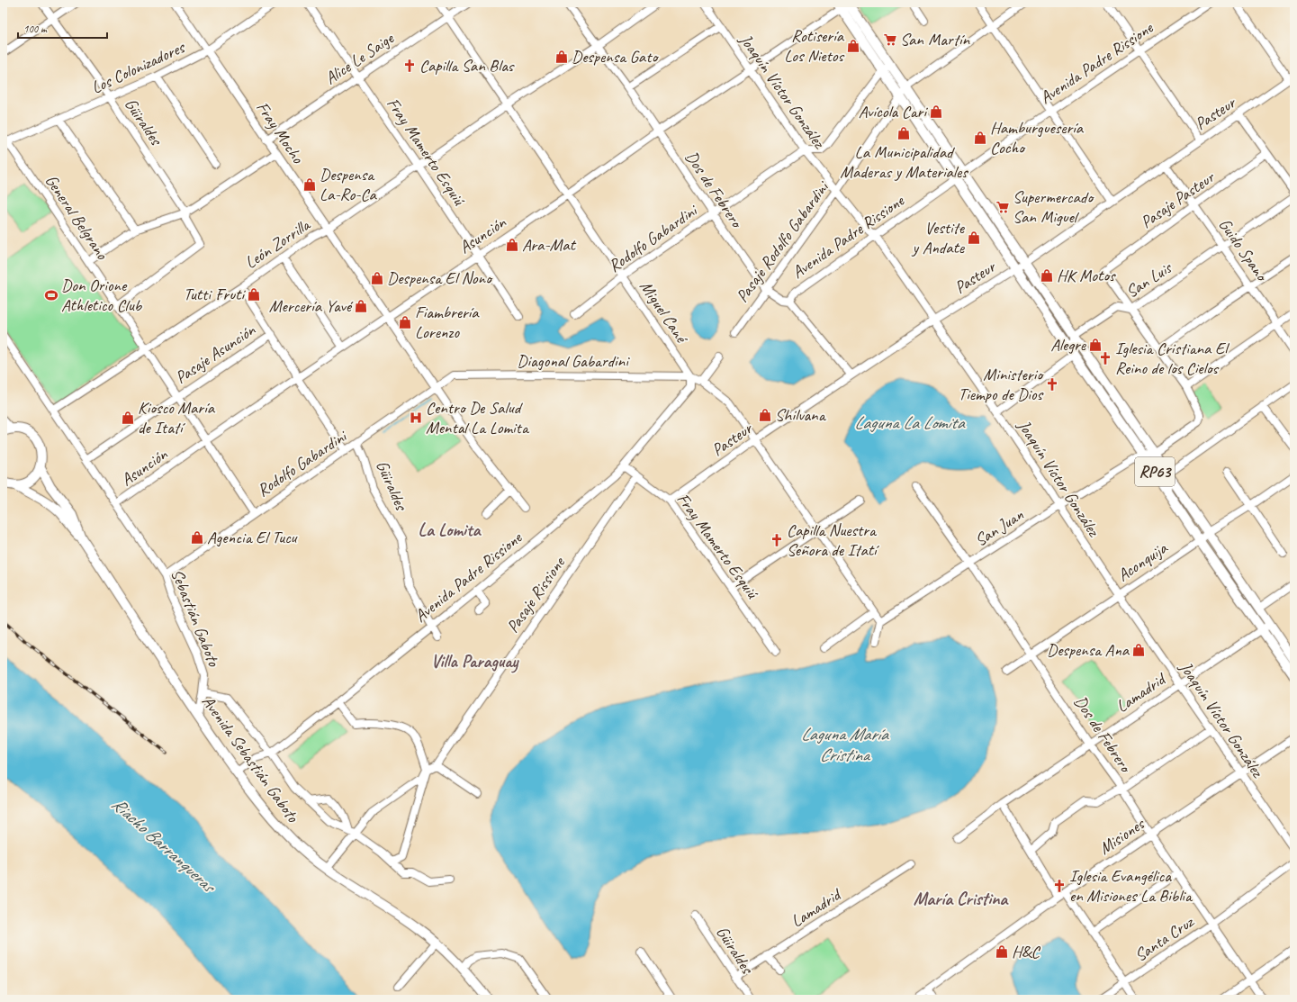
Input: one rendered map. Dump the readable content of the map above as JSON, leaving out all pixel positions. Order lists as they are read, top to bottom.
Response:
{
  "streets": {
    "main road": ["RP63", "Avenida Sebastián Gaboto"],
    "street": [
      "Alice Le Saige",
      "Avenida Padre Rissione",
      "Los Colonizadores",
      "Joaquín Víctor González",
      "Pasteur",
      "Güiraldes",
      "Fray Mocho",
      "Fray Mamerto Esquiú",
      "Dos de Febrero",
      "Pasaje Pasteur",
      "General Belgrano",
      "Asunción",
      "Rodolfo Gabardini",
      "Pasaje Rodolfo Gabardini",
      "León Zorrilla",
      "Guido Spano",
      "San Luis",
      "Miguel Cané",
      "Pasaje Asunción",
      "Diagonal Gabardini",
      "San Juan",
      "Aconquija",
      "Pasaje Rissione",
      "Sebastián Gaboto",
      "Lamadrid",
      "Misiones",
      "Santa Cruz"
    ]
  },
  "crossings": [
    ["Alice Le Saige", "Fray Mocho"],
    ["Alice Le Saige", "Fray Mamerto Esquiú"],
    ["Alice Le Saige", "Miguel Cané"],
    ["Avenida Padre Rissione", "Joaquín Víctor González"],
    ["Avenida Padre Rissione", "Güiraldes"],
    ["Avenida Padre Rissione", "Fray Mamerto Esquiú"],
    ["Avenida Padre Rissione", "Dos de Febrero"],
    ["Avenida Padre Rissione", "Miguel Cané"],
    ["Avenida Padre Rissione", "Diagonal Gabardini"],
    ["Avenida Padre Rissione", "RP63"],
    ["Avenida Padre Rissione", "Sebastián Gaboto"],
    ["Avenida Padre Rissione", "Avenida Sebastián Gaboto"],
    ["Los Colonizadores", "Güiraldes"],
    ["Los Colonizadores", "Fray Mocho"],
    ["Los Colonizadores", "General Belgrano"],
    ["Joaquín Víctor González", "Pasteur"],
    ["Joaquín Víctor González", "Asunción"],
    ["Joaquín Víctor González", "Rodolfo Gabardini"],
    ["Joaquín Víctor González", "Pasaje Rodolfo Gabardini"],
    ["Joaquín Víctor González", "San Juan"],
    ["Joaquín Víctor González", "Aconquija"],
    ["Joaquín Víctor González", "Lamadrid"],
    ["Joaquín Víctor González", "Misiones"],
    ["Pasteur", "Fray Mamerto Esquiú"],
    ["Pasteur", "Dos de Febrero"],
    ["Pasteur", "Guido Spano"],
    ["Pasteur", "RP63"],
    ["Güiraldes", "General Belgrano"],
    ["Güiraldes", "Rodolfo Gabardini"],
    ["Güiraldes", "Lamadrid"],
    ["Fray Mocho", "Asunción"],
    ["Fray Mocho", "Rodolfo Gabardini"],
    ["Fray Mocho", "León Zorrilla"],
    ["Fray Mamerto Esquiú", "Asunción"],
    ["Fray Mamerto Esquiú", "León Zorrilla"],
    ["Fray Mamerto Esquiú", "Pasaje Rissione"],
    ["Dos de Febrero", "Asunción"],
    ["Dos de Febrero", "Rodolfo Gabardini"],
    ["Dos de Febrero", "Pasaje Rodolfo Gabardini"],
    ["Dos de Febrero", "León Zorrilla"],
    ["Dos de Febrero", "San Juan"],
    ["Dos de Febrero", "Aconquija"],
    ["Dos de Febrero", "Lamadrid"],
    ["Dos de Febrero", "Misiones"],
    ["Dos de Febrero", "Santa Cruz"],
    ["Pasaje Pasteur", "Guido Spano"],
    ["Pasaje Pasteur", "San Luis"],
    ["General Belgrano", "Asunción"],
    ["General Belgrano", "Rodolfo Gabardini"],
    ["General Belgrano", "León Zorrilla"],
    ["General Belgrano", "Pasaje Asunción"],
    ["Asunción", "Miguel Cané"],
    ["Asunción", "RP63"],
    ["Asunción", "Sebastián Gaboto"],
    ["Rodolfo Gabardini", "Miguel Cané"],
    ["Rodolfo Gabardini", "Diagonal Gabardini"],
    ["Rodolfo Gabardini", "Sebastián Gaboto"],
    ["Pasaje Rodolfo Gabardini", "RP63"],
    ["León Zorrilla", "Miguel Cané"],
    ["León Zorrilla", "Sebastián Gaboto"],
    ["Guido Spano", "San Luis"],
    ["San Luis", "RP63"],
    ["Miguel Cané", "Diagonal Gabardini"],
    ["Pasaje Asunción", "Sebastián Gaboto"],
    ["RP63", "San Juan"],
    ["RP63", "Aconquija"],
    ["RP63", "Lamadrid"]
  ],
  "districts": ["La Lomita", "Villa Paraguay", "María Cristina"],
  "water": ["Laguna La Lomita", "Laguna María Cristina", "Riacho Barranqueras"],
  "places": {
    "supermarket": ["San Martín", "Supermercado San Miguel"],
    "shop": [
      "Rotisería Los Nietos",
      "Despensa Gato",
      "Avícola Cari",
      "La Municipalidad Maderas y Materiales",
      "Hamburguesería Cocho",
      "Despensa La-Ro-Ca",
      "Vestite y Andate",
      "Ara-Mat",
      "HK Motos",
      "Despensa El Nono",
      "Tutti Fruti",
      "Mercería Yavé",
      "Fiambrería Lorenzo",
      "Alegre",
      "Shilvana",
      "Kiosco María de Itatí",
      "Agencia El Tucu",
      "Despensa Ana",
      "H&C"
    ],
    "church": [
      "Capilla San Blas",
      "Iglesia Cristiana El Reino de los Cielos",
      "Ministerio Tiempo de Dios",
      "Capilla Nuestra Señora de Itatí",
      "Iglesia Evangélica en Misiones La Biblia"
    ],
    "sports": ["Don Orione Athletico Club"],
    "hospital": ["Centro De Salud Mental La Lomita"]
  },
  "scale_bar": "100 m"
}
